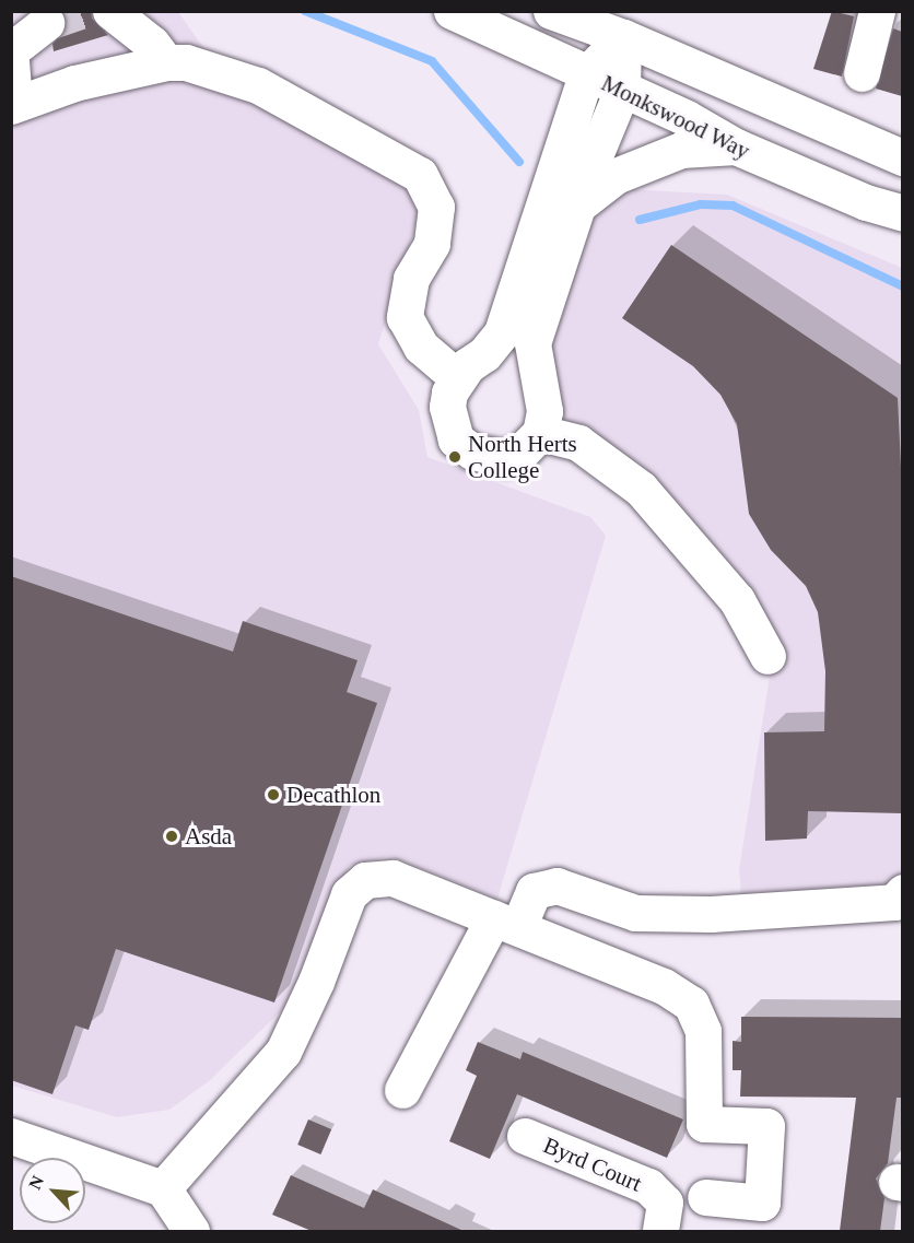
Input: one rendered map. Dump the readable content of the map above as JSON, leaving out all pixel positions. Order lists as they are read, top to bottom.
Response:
{
  "streets": {
    "main road": ["Monkswood Way", "Byrd Court"]
  },
  "places": ["North Herts College", "Decathlon", "Asda"],
  "north": "top left"
}
